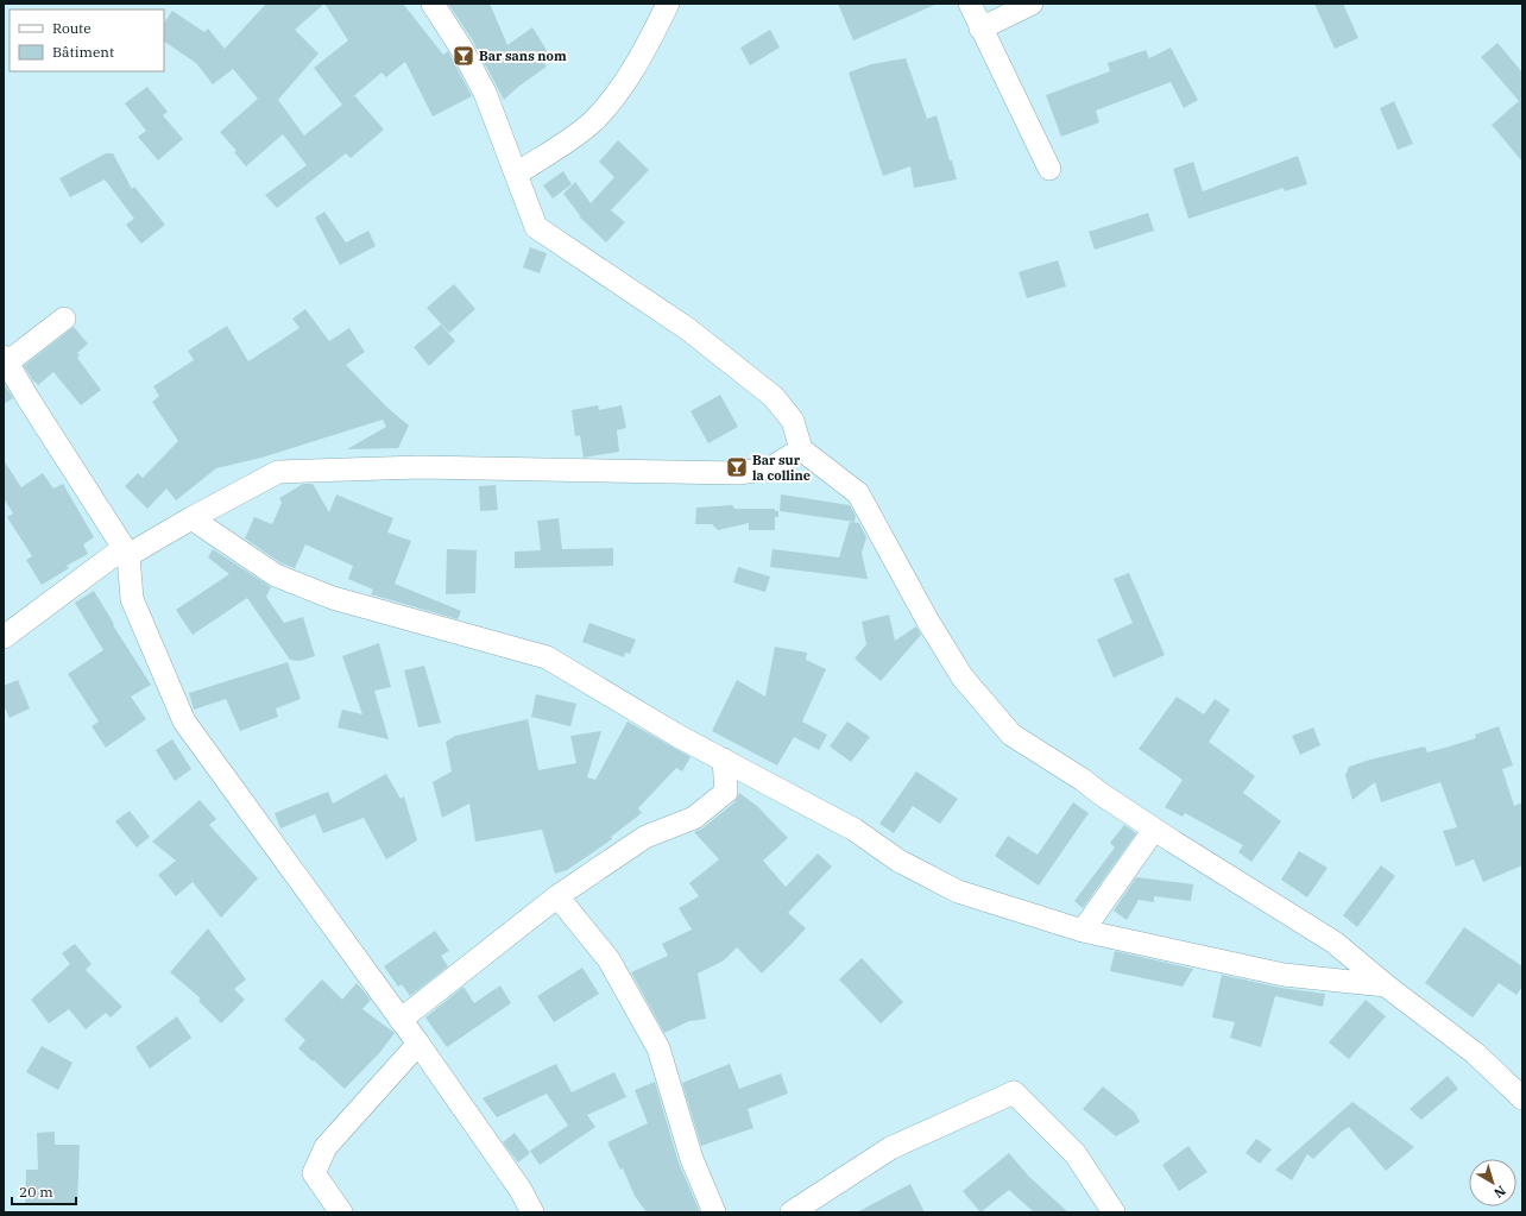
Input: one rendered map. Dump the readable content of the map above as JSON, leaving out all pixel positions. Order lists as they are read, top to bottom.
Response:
{
  "places": {
    "bar": ["Bar sans nom", "Bar sur la colline"]
  },
  "legend": ["Route", "Bâtiment"],
  "scale_bar": "20 m",
  "north": "bottom right"
}
